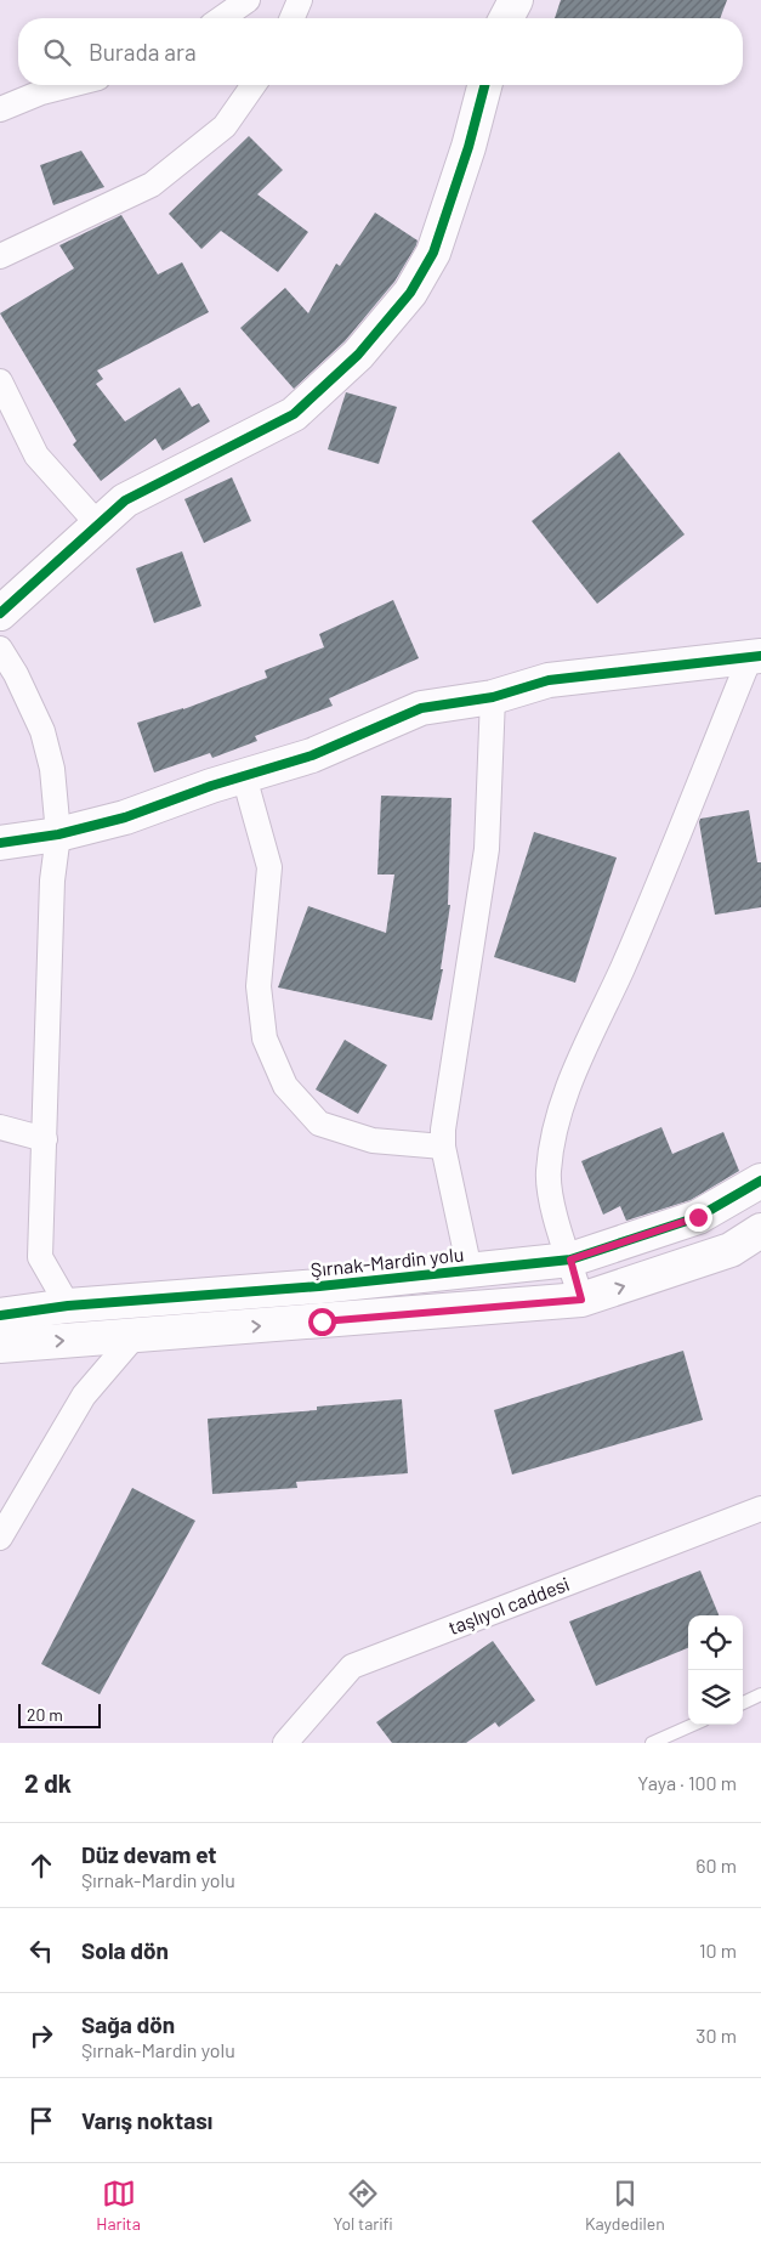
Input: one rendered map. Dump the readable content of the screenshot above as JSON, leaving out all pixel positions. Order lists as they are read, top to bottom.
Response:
{
  "streets": {
    "street": ["Şırnak-Mardin yolu", "taşlıyol caddesi"]
  },
  "scale_bar": "20 m",
  "page": {
    "search": "Burada ara",
    "scale": "20 m",
    "heading": ["2 dk", "Yaya · 100 m"],
    "list": [
      ["Düz devam et", "Şırnak-Mardin yolu", "60 m"],
      ["Sola dön", "10 m"],
      ["Sağa dön", "Şırnak-Mardin yolu", "30 m"],
      "Varış noktası"
    ],
    "nav": ["Harita", "Yol tarifi", "Kaydedilen"]
  }
}
